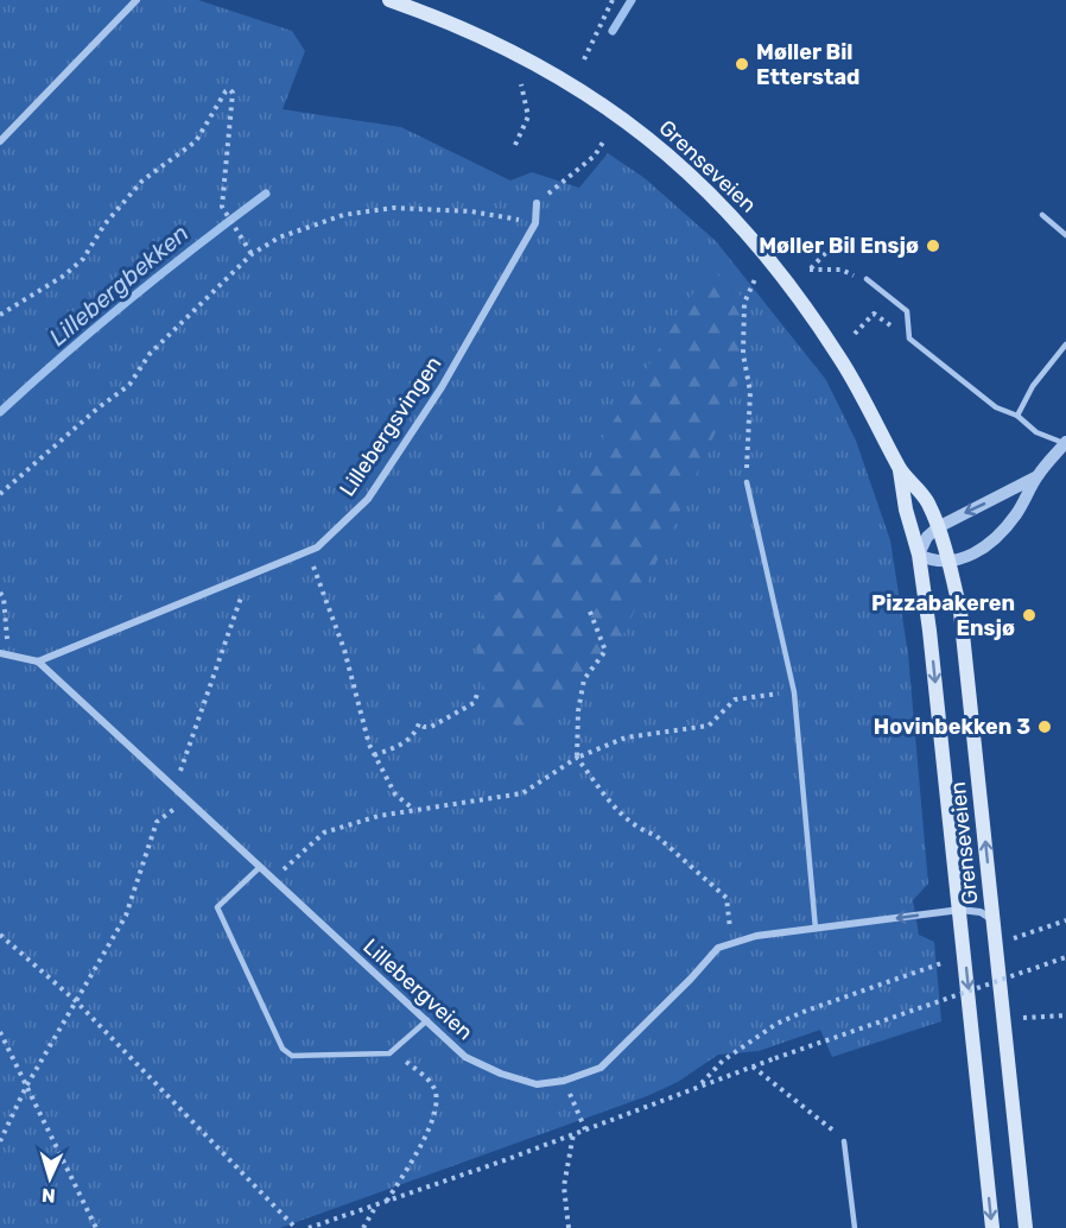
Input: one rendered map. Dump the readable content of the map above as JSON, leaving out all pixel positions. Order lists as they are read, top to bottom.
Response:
{
  "streets": {
    "main road": ["Grenseveien"],
    "street": ["Lillebergsvingen", "Lillebergveien"]
  },
  "crossings": [
    ["Grenseveien", "Lillebergveien"],
    ["Lillebergsvingen", "Lillebergveien"]
  ],
  "water": ["Lillebergbekken"],
  "places": [
    "Møller Bil Etterstad",
    "Møller Bil Ensjø",
    "Pizzabakeren Ensjø",
    "Hovinbekken 3"
  ],
  "north": "bottom"
}
